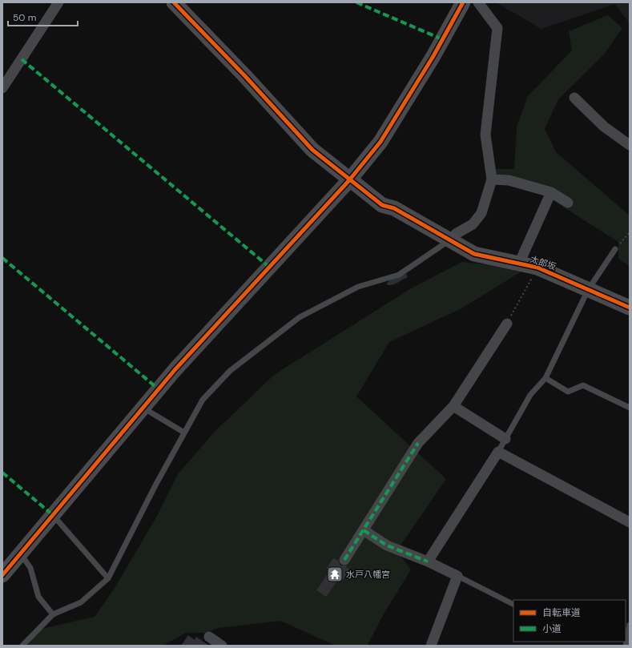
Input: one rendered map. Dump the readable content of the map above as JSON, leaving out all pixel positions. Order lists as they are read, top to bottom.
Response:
{
  "streets": {
    "street": ["太郎坂"]
  },
  "places": {
    "temple": ["水戸八幡宮"]
  },
  "legend": ["自転車道", "小道"],
  "scale_bar": "50 m"
}
